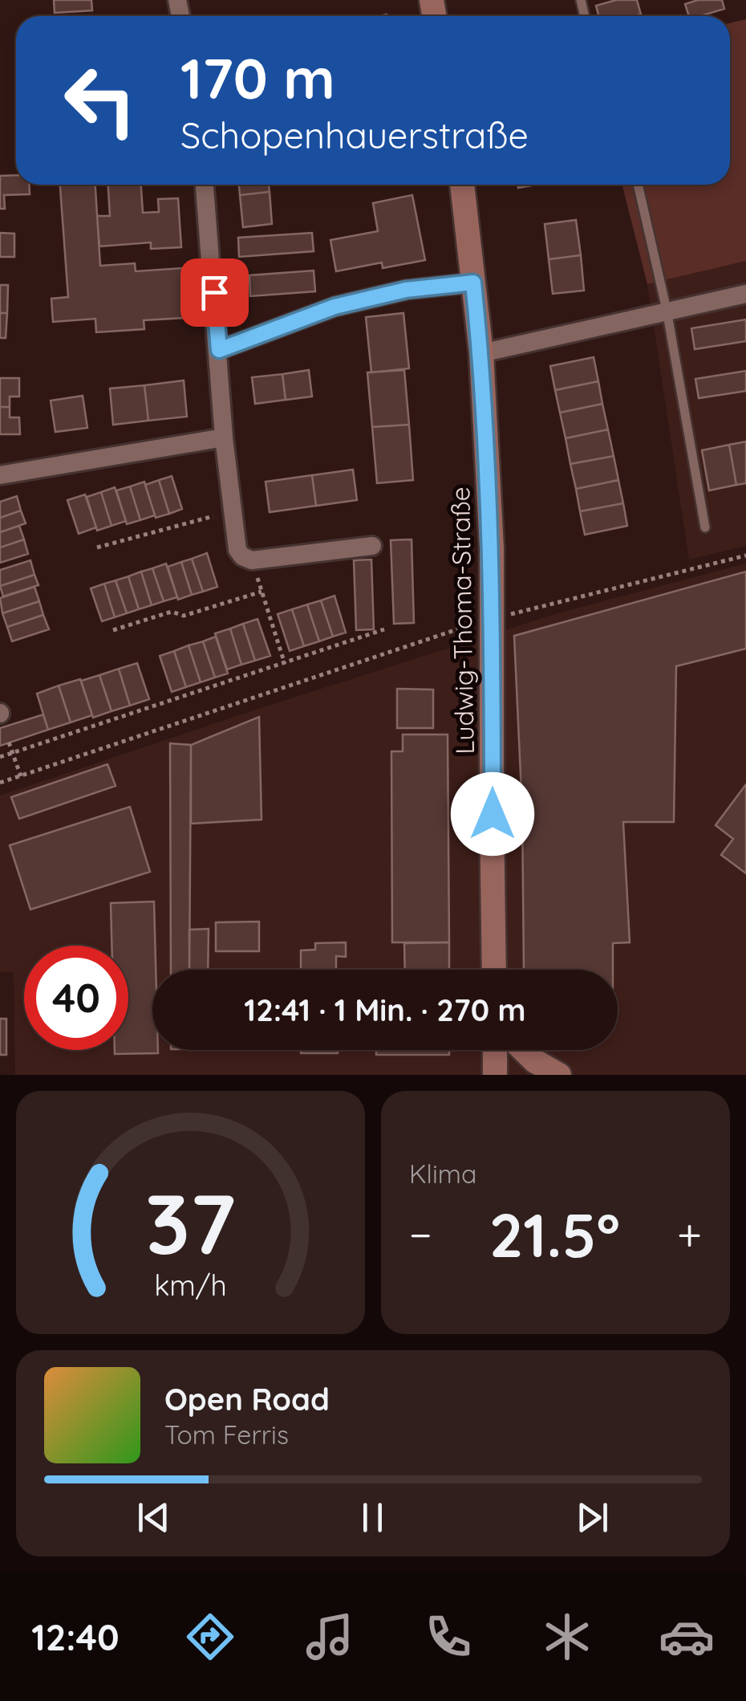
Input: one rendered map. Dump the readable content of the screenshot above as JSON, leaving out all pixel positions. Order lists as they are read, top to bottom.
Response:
{
  "streets": {
    "street": ["Ludwig-Thoma-Straße"]
  },
  "page": {
    "turn": ["170 m", "Schopenhauerstraße"],
    "limit": "40",
    "trip": "12:41 · 1 Min. · 270 m",
    "tile": "Klima",
    "heat": ["−", "21.5°", "+"],
    "song": ["Open Road", "Tom Ferris"],
    "tabs": "12:40",
    "gauge": ["37", "km/h"]
  }
}
